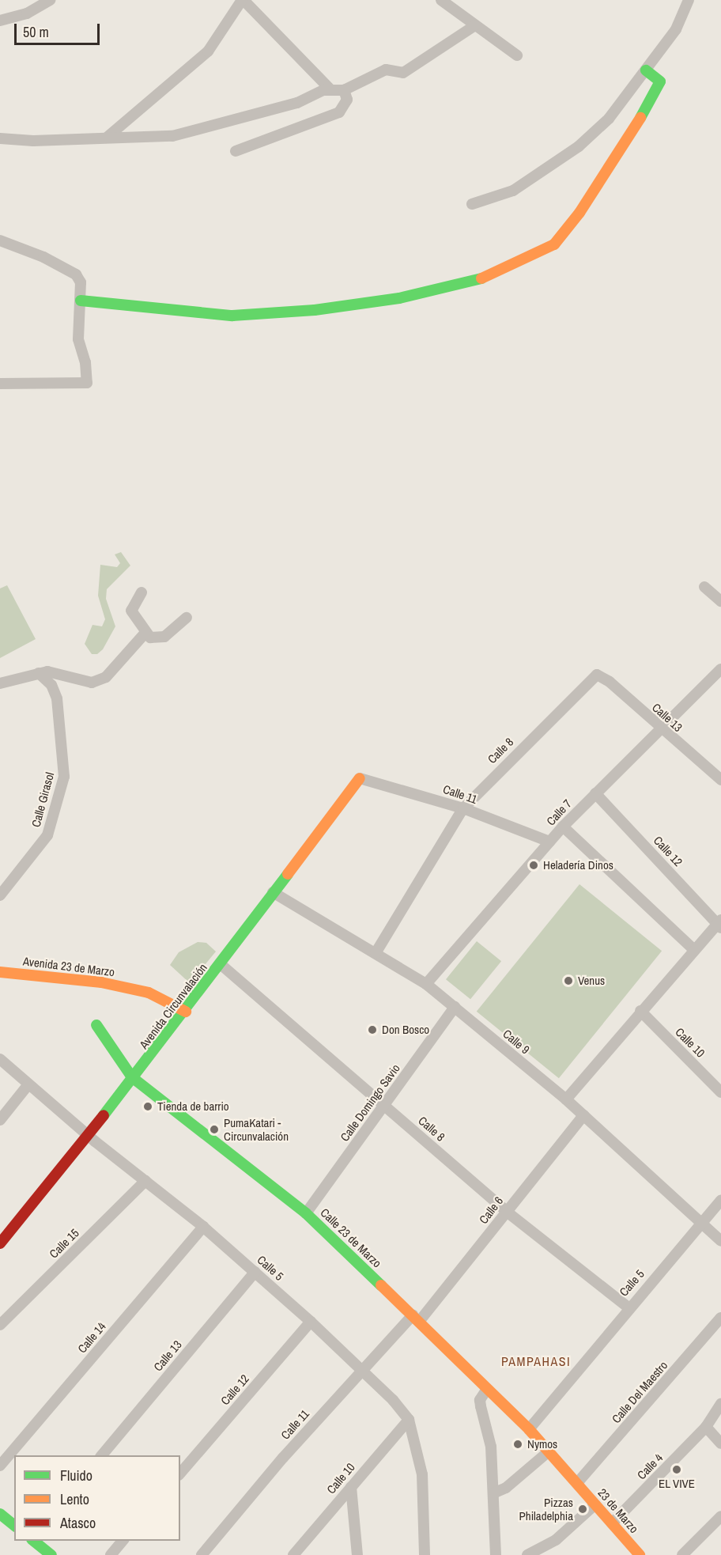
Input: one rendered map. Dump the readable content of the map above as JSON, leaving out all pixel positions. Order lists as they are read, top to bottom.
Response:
{
  "streets": {
    "street": [
      "Calle 13",
      "Calle 8",
      "Calle 11",
      "Calle Girasol",
      "Calle 7",
      "Calle 12",
      "Avenida 23 de Marzo",
      "Avenida Circunvalación",
      "Calle 9",
      "Calle 10",
      "Calle Domingo Savio",
      "Calle 6",
      "Calle 23 de Marzo",
      "Calle 15",
      "Calle 5",
      "Calle 14",
      "Calle Del Maestro",
      "Calle 4",
      "23 de Marzo"
    ]
  },
  "crossings": [
    ["Calle 13", "Calle 8"],
    ["Calle 13", "Calle 7"],
    ["Calle 13", "Calle 5"],
    ["Calle 8", "Calle 11"],
    ["Calle 8", "Avenida Circunvalación"],
    ["Calle 8", "Calle 9"],
    ["Calle 8", "Calle Domingo Savio"],
    ["Calle 8", "Calle 6"],
    ["Calle 8", "Calle 5"],
    ["Calle 11", "Calle 7"],
    ["Calle 11", "Avenida Circunvalación"],
    ["Calle 11", "Calle 6"],
    ["Calle 11", "Calle 23 de Marzo"],
    ["Calle 11", "Calle 5"],
    ["Calle 7", "Calle 12"],
    ["Calle 7", "Calle 9"],
    ["Calle 12", "Calle 5"],
    ["Avenida 23 de Marzo", "Avenida Circunvalación"],
    ["Avenida Circunvalación", "Calle 9"],
    ["Avenida Circunvalación", "Calle 23 de Marzo"],
    ["Avenida Circunvalación", "Calle 5"],
    ["Calle 9", "Calle Domingo Savio"],
    ["Calle 9", "Calle 6"],
    ["Calle 9", "Calle 5"],
    ["Calle 10", "Calle 5"],
    ["Calle Domingo Savio", "Calle 23 de Marzo"],
    ["Calle 6", "Calle 23 de Marzo"],
    ["Calle 23 de Marzo", "Calle 5"],
    ["Calle 23 de Marzo", "Calle Del Maestro"],
    ["Calle 23 de Marzo", "23 de Marzo"],
    ["Calle 15", "Calle 5"],
    ["Calle 5", "Calle 14"],
    ["Calle Del Maestro", "23 de Marzo"],
    ["Calle 4", "23 de Marzo"]
  ],
  "districts": ["PAMPAHASI"],
  "places": [
    "Heladería Dinos",
    "Venus",
    "Don Bosco",
    "Tienda de barrio",
    "PumaKatari - Circunvalación",
    "Nymos",
    "EL VIVE",
    "Pizzas Philadelphia"
  ],
  "legend": ["Fluido", "Lento", "Atasco"],
  "scale_bar": "50 m"
}
